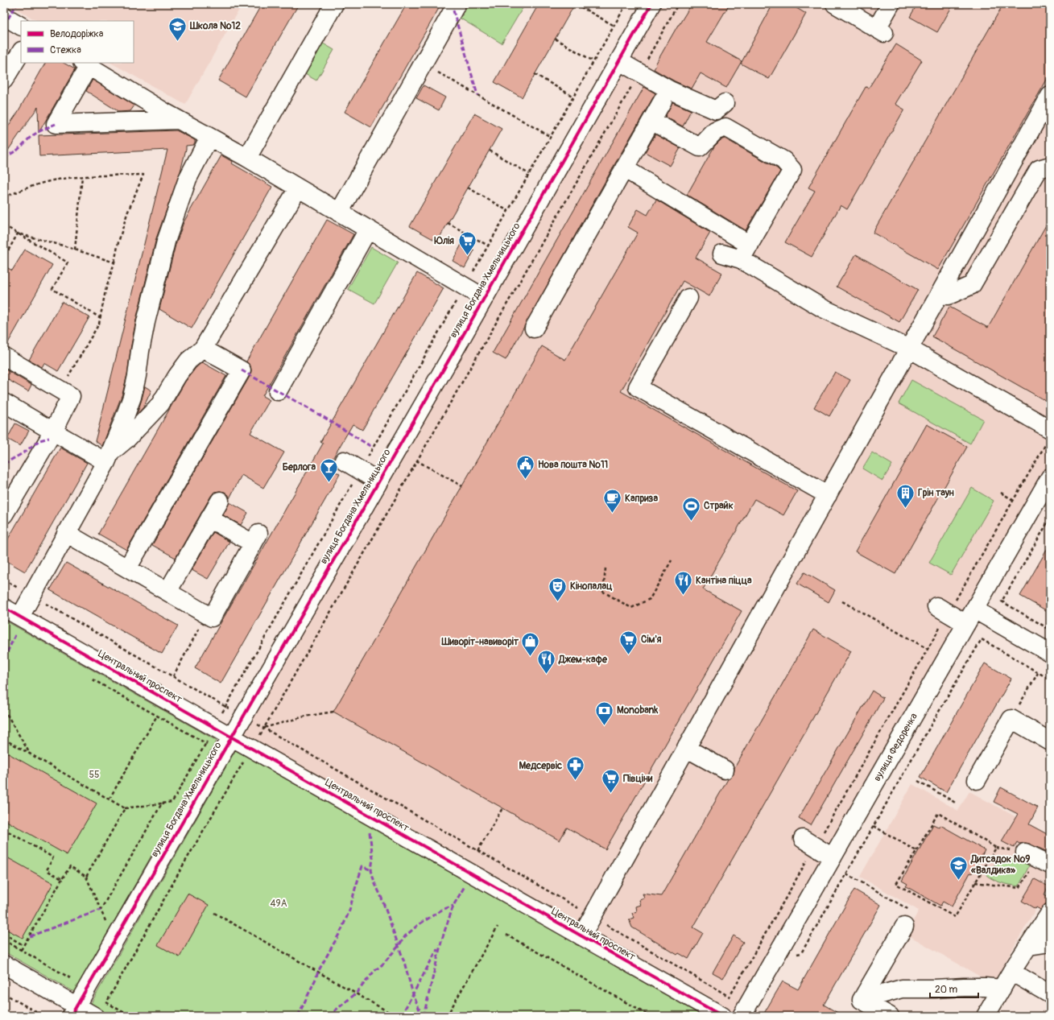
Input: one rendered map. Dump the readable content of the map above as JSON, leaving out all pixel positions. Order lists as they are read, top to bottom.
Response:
{
  "streets": {
    "street": ["вулиця Богдана Хмельницького", "Центральний проспект", "вулиця Федоренка"]
  },
  "crossings": [
    ["вулиця Богдана Хмельницького", "Центральний проспект"]
  ],
  "parks": ["55", "49А"],
  "places": {
    "school or university": ["Школа №12", "Дитсадок №9 «Валдика»"],
    "supermarket": ["Юлія", "Сім'я", "Півціни"],
    "public building": ["Нова пошта №11"],
    "bar": ["Берлога"],
    "building": ["Грін таун"],
    "cafe": ["Каприза"],
    "sports": ["Страйк"],
    "restaurant": ["Кантіна піцца", "Джем-кафе"],
    "theatre": ["Кінопалац"],
    "shop": ["Шиворіт-навиворіт"],
    "bank": ["Monobank"],
    "pharmacy": ["Медсервіс"]
  },
  "legend": ["Велодоріжка", "Стежка"],
  "scale_bar": "20 m"
}
